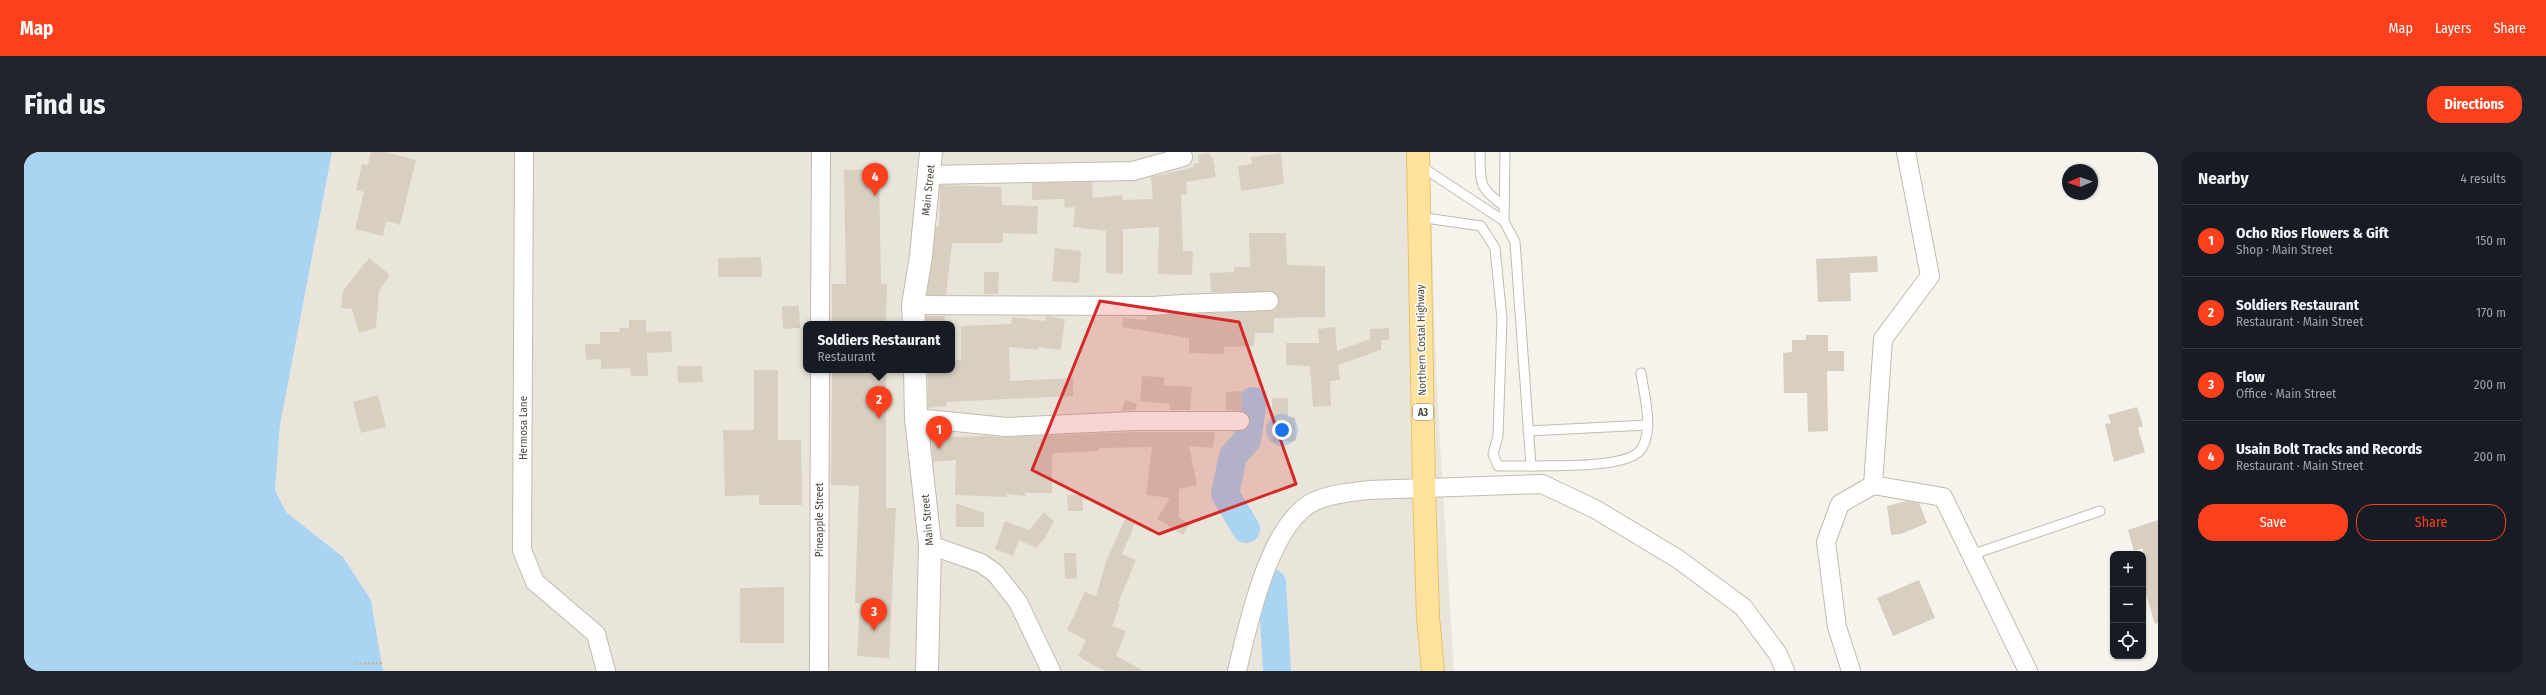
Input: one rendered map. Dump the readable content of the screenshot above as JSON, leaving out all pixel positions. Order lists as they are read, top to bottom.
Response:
{
  "streets": {
    "main road": ["Northern Costal Highway", "A3"],
    "street": ["Main Street", "Hermosa Lane", "Pineapple Street"]
  },
  "north": "left",
  "page": {
    "header": "Map",
    "nav": ["Map", "Layers", "Share"],
    "buttons": [
      "Directions",
      ["Save", "Share"]
    ],
    "title": "Find us",
    "heading": ["Nearby", "4 results"],
    "pins": [
      "4",
      "2",
      "1",
      "3"
    ],
    "list": [
      {
        "mark": "1",
        "name": "Ocho Rios Flowers & Gift",
        "note": "Shop · Main Street",
        "value": "150 m"
      },
      {
        "mark": "2",
        "name": "Soldiers Restaurant",
        "note": "Restaurant · Main Street",
        "value": "170 m"
      },
      {
        "mark": "3",
        "name": "Flow",
        "note": "Office · Main Street",
        "value": "200 m"
      },
      {
        "mark": "4",
        "name": "Usain Bolt Tracks and Records",
        "note": "Restaurant · Main Street",
        "value": "200 m"
      }
    ],
    "popup": ["Soldiers Restaurant", "Restaurant"],
    "map_buttons": ["+", "−"]
  }
}
